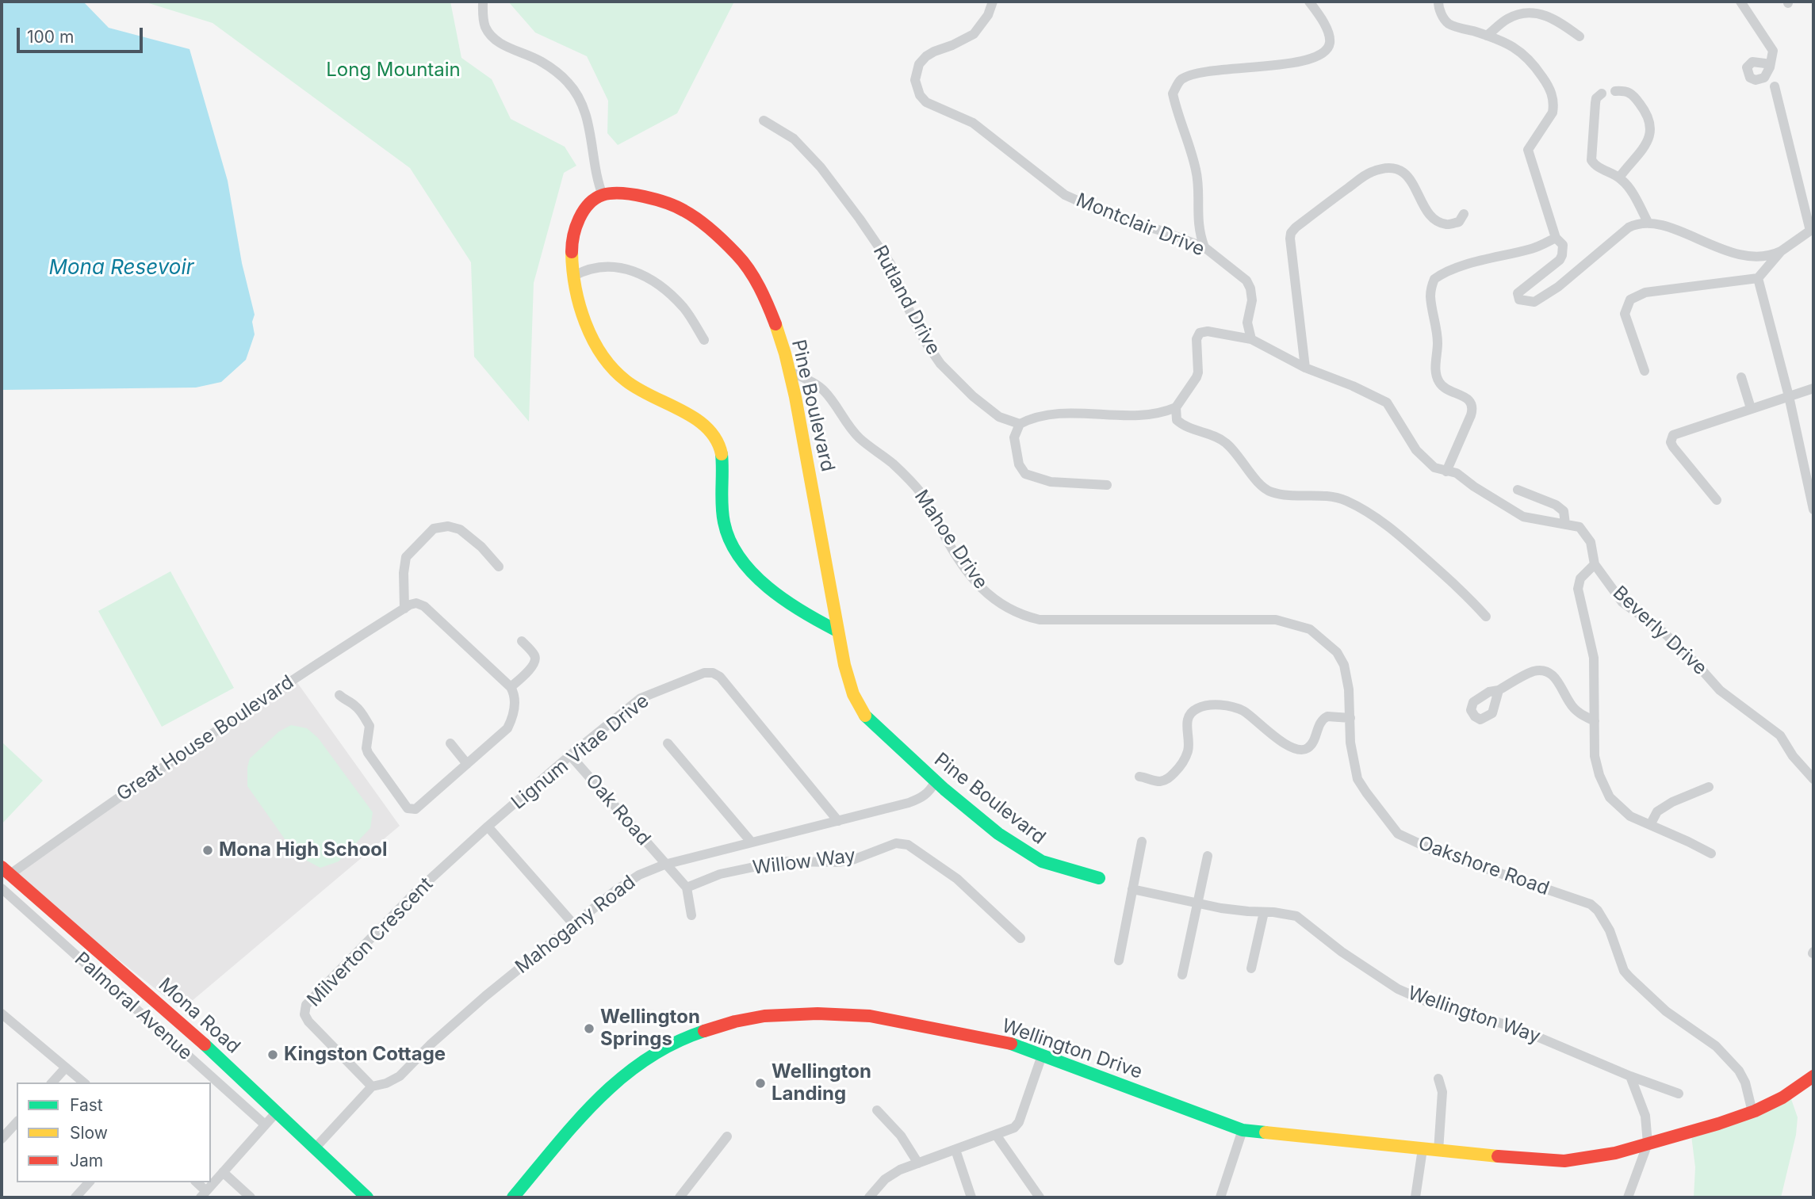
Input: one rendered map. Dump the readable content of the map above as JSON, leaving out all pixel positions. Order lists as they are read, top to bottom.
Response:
{
  "streets": {
    "street": [
      "Montclair Drive",
      "Rutland Drive",
      "Pine Boulevard",
      "Mahoe Drive",
      "Beverly Drive",
      "Great House Boulevard",
      "Lignum Vitae Drive",
      "Oak Road",
      "Willow Way",
      "Oakshore Road",
      "Mahogany Road",
      "Milverton Crescent",
      "Palmoral Avenue",
      "Wellington Way",
      "Mona Road",
      "Wellington Drive"
    ]
  },
  "crossings": [
    ["Pine Boulevard", "Mahoe Drive"],
    ["Pine Boulevard", "Mahogany Road"],
    ["Mahoe Drive", "Oakshore Road"],
    ["Great House Boulevard", "Mona Road"],
    ["Lignum Vitae Drive", "Oak Road"],
    ["Lignum Vitae Drive", "Mahogany Road"],
    ["Lignum Vitae Drive", "Milverton Crescent"],
    ["Oak Road", "Mahogany Road"],
    ["Oakshore Road", "Wellington Drive"],
    ["Mahogany Road", "Milverton Crescent"]
  ],
  "water": ["Mona Resevoir"],
  "parks": ["Long Mountain"],
  "places": [
    "Mona High School",
    "Wellington Springs",
    "Kingston Cottage",
    "Wellington Landing"
  ],
  "legend": ["Fast", "Slow", "Jam"],
  "scale_bar": "100 m"
}
